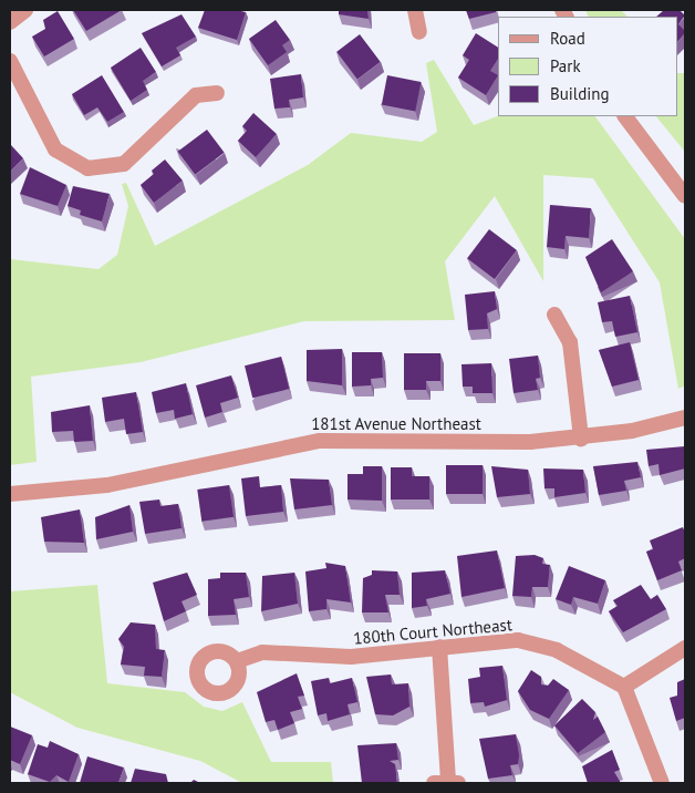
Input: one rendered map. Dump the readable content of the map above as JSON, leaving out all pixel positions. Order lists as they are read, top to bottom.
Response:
{
  "streets": {
    "street": ["181st Avenue Northeast", "180th Court Northeast"]
  },
  "legend": ["Road", "Park", "Building"]
}
